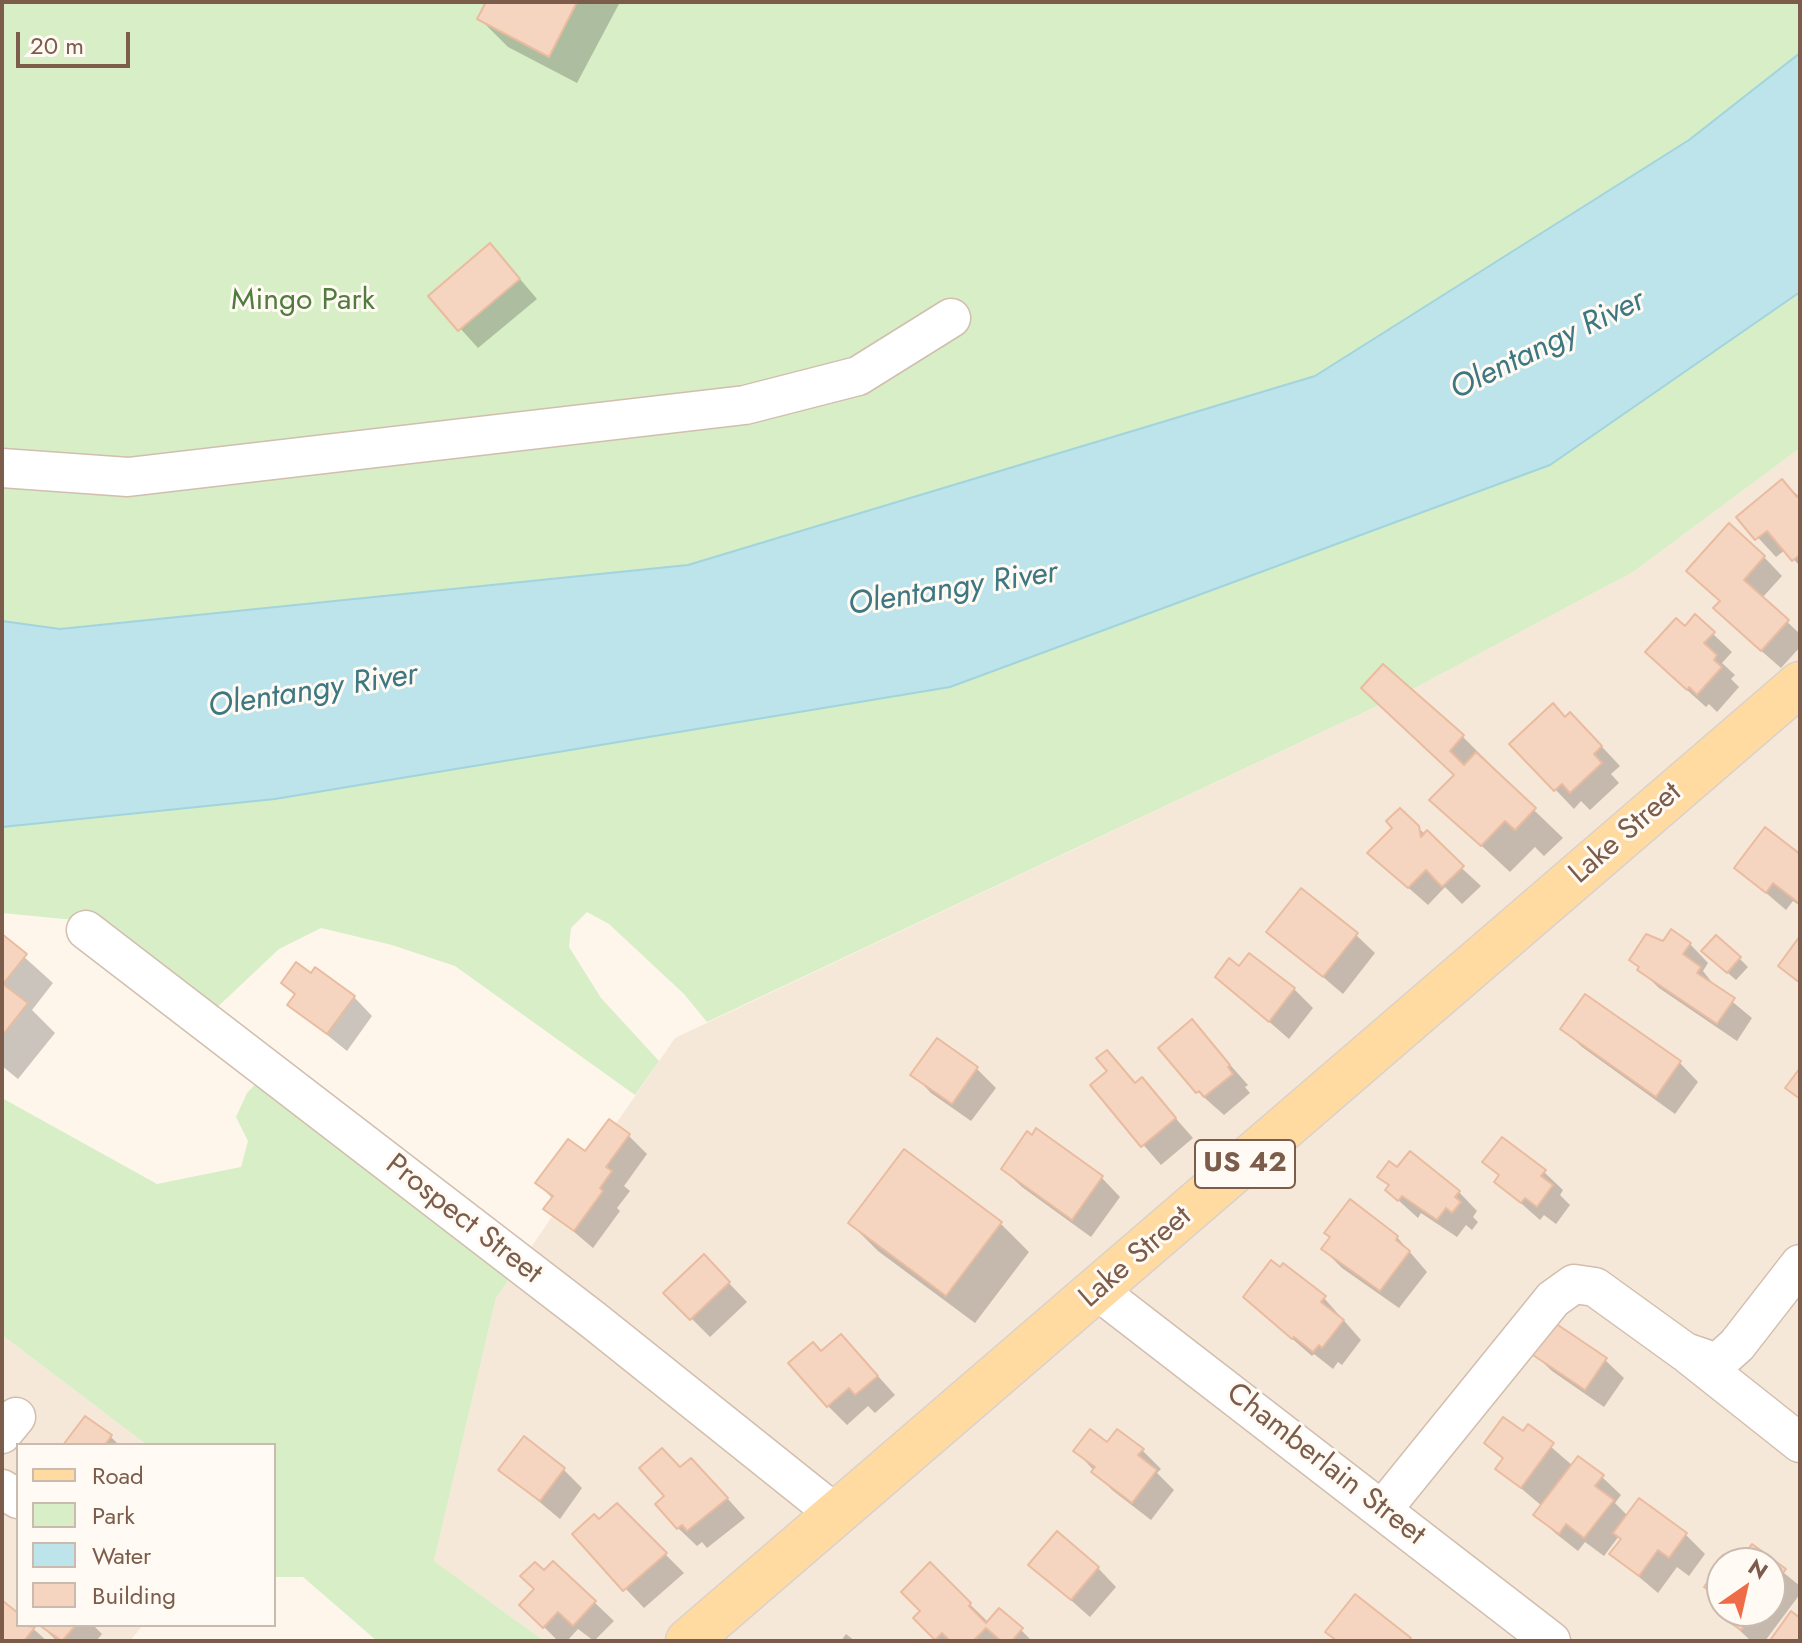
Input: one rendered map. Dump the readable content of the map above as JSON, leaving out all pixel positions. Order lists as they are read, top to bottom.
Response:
{
  "streets": {
    "main road": ["Lake Street", "US 42"],
    "street": ["Prospect Street", "Chamberlain Street"]
  },
  "crossings": [
    ["Lake Street", "Prospect Street"],
    ["Lake Street", "Chamberlain Street"]
  ],
  "water": ["Olentangy River"],
  "parks": ["Mingo Park"],
  "legend": [
    "Road",
    "Park",
    "Water",
    "Building"
  ],
  "scale_bar": "20 m",
  "north": "top right"
}
